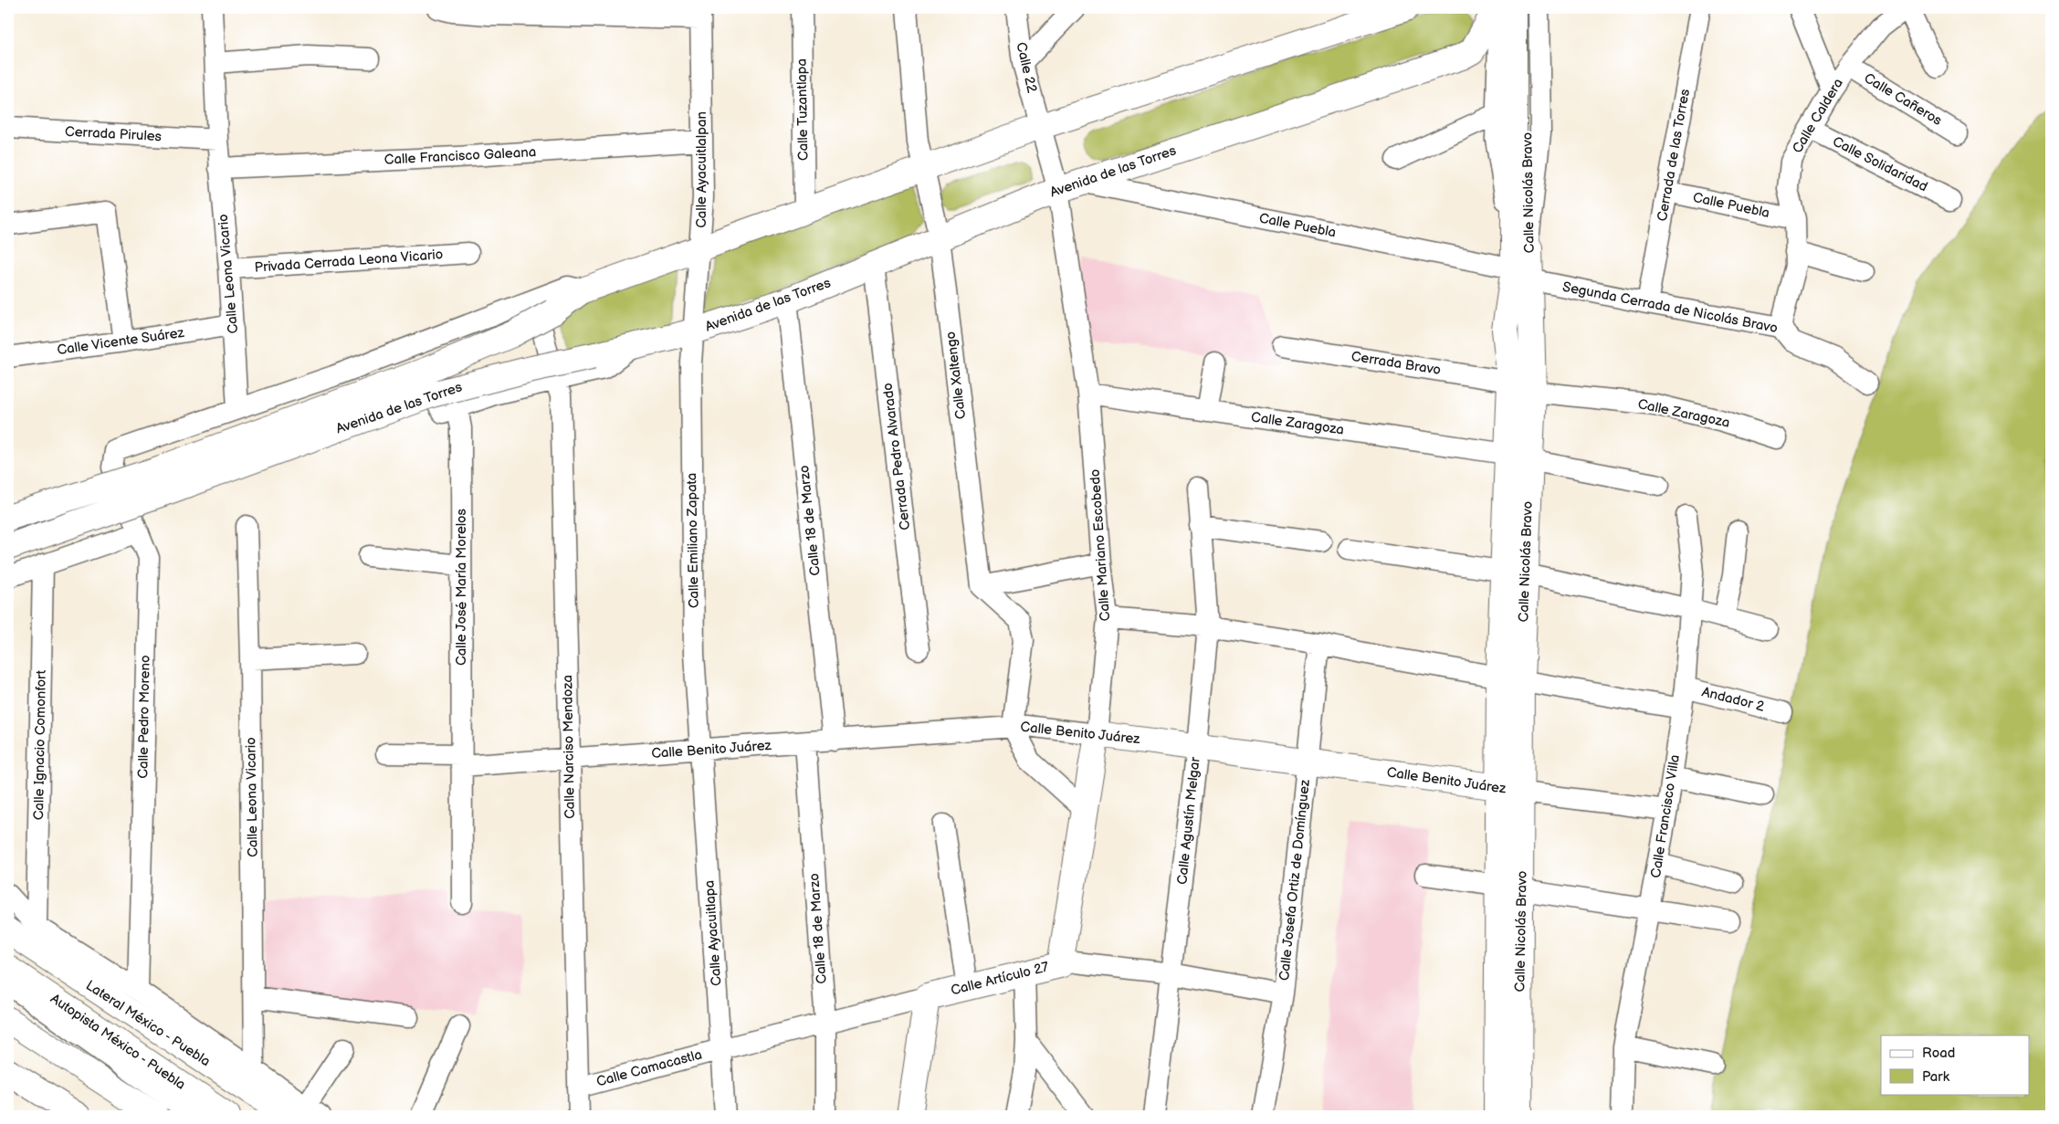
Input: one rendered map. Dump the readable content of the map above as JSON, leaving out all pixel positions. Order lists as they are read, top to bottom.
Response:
{
  "streets": {
    "main road": [
      "Avenida de las Torres",
      "Calle Nicolás Bravo",
      "Calle Mariano Escobedo",
      "Calle Benito Juárez",
      "Calle Artículo 27",
      "Lateral México - Puebla",
      "Autopista México - Puebla"
    ],
    "street": [
      "Calle 22",
      "Calle Cañeros",
      "Calle Tuzantlapa",
      "Calle Caldera",
      "Cerrada Pirules",
      "Cerrada de las Torres",
      "Calle Francisco Galeana",
      "Calle Solidaridad",
      "Calle Ayacuitlalpan",
      "Calle Puebla",
      "Privada Cerrada Leona Vicario",
      "Calle Leona Vicario",
      "Segunda Cerrada de Nicolás Bravo",
      "Calle Vicente Suárez",
      "Cerrada Bravo",
      "Calle Xaltengo",
      "Calle Zaragoza",
      "Cerrada Pedro Alvarado",
      "Calle 18 de Marzo",
      "Calle Emiliano Zapata",
      "Calle José María Morelos",
      "Andador 2",
      "Calle Pedro Moreno",
      "Calle Ignacio Comonfort",
      "Calle Narciso Mendoza",
      "Calle Francisco Villa",
      "Calle Agustín Melgar",
      "Calle Josefa Ortiz de Domínguez",
      "Calle Ayacuitlapa",
      "Calle Camacastla"
    ]
  },
  "crossings": [
    ["Calle 22", "Avenida de las Torres"],
    ["Calle 22", "Calle Mariano Escobedo"],
    ["Calle Cañeros", "Calle Caldera"],
    ["Calle Tuzantlapa", "Avenida de las Torres"],
    ["Calle Caldera", "Calle Solidaridad"],
    ["Calle Caldera", "Calle Puebla"],
    ["Calle Caldera", "Segunda Cerrada de Nicolás Bravo"],
    ["Cerrada Pirules", "Calle Leona Vicario"],
    ["Cerrada de las Torres", "Calle Puebla"],
    ["Cerrada de las Torres", "Segunda Cerrada de Nicolás Bravo"],
    ["Calle Francisco Galeana", "Calle Ayacuitlalpan"],
    ["Calle Francisco Galeana", "Calle Leona Vicario"],
    ["Calle Ayacuitlalpan", "Avenida de las Torres"],
    ["Calle Ayacuitlalpan", "Calle Emiliano Zapata"],
    ["Avenida de las Torres", "Calle Puebla"],
    ["Avenida de las Torres", "Calle Xaltengo"],
    ["Avenida de las Torres", "Cerrada Pedro Alvarado"],
    ["Avenida de las Torres", "Calle 18 de Marzo"],
    ["Avenida de las Torres", "Calle Emiliano Zapata"],
    ["Avenida de las Torres", "Calle Mariano Escobedo"],
    ["Avenida de las Torres", "Calle Narciso Mendoza"],
    ["Calle Nicolás Bravo", "Calle Puebla"],
    ["Calle Nicolás Bravo", "Segunda Cerrada de Nicolás Bravo"],
    ["Calle Nicolás Bravo", "Cerrada Bravo"],
    ["Calle Nicolás Bravo", "Calle Zaragoza"],
    ["Calle Nicolás Bravo", "Calle Benito Juárez"],
    ["Calle Puebla", "Segunda Cerrada de Nicolás Bravo"],
    ["Calle Puebla", "Calle Mariano Escobedo"],
    ["Privada Cerrada Leona Vicario", "Calle Leona Vicario"],
    ["Calle Leona Vicario", "Calle Vicente Suárez"],
    ["Calle Leona Vicario", "Calle Pedro Moreno"],
    ["Cerrada Bravo", "Calle Zaragoza"],
    ["Calle Zaragoza", "Calle Mariano Escobedo"],
    ["Calle 18 de Marzo", "Calle Benito Juárez"],
    ["Calle 18 de Marzo", "Calle Artículo 27"],
    ["Calle Emiliano Zapata", "Calle Benito Juárez"],
    ["Calle Emiliano Zapata", "Calle Ayacuitlapa"],
    ["Calle Mariano Escobedo", "Calle Benito Juárez"],
    ["Calle Mariano Escobedo", "Calle Artículo 27"],
    ["Calle José María Morelos", "Calle Benito Juárez"],
    ["Andador 2", "Calle Francisco Villa"],
    ["Calle Benito Juárez", "Calle Narciso Mendoza"],
    ["Calle Benito Juárez", "Calle Francisco Villa"],
    ["Calle Benito Juárez", "Calle Agustín Melgar"],
    ["Calle Benito Juárez", "Calle Josefa Ortiz de Domínguez"],
    ["Calle Benito Juárez", "Calle Ayacuitlapa"],
    ["Calle Narciso Mendoza", "Calle Camacastla"],
    ["Calle Agustín Melgar", "Calle Artículo 27"],
    ["Calle Josefa Ortiz de Domínguez", "Calle Artículo 27"],
    ["Calle Ayacuitlapa", "Calle Artículo 27"],
    ["Calle Ayacuitlapa", "Calle Camacastla"],
    ["Calle Artículo 27", "Calle Camacastla"]
  ],
  "legend": ["Road", "Park"]
}
